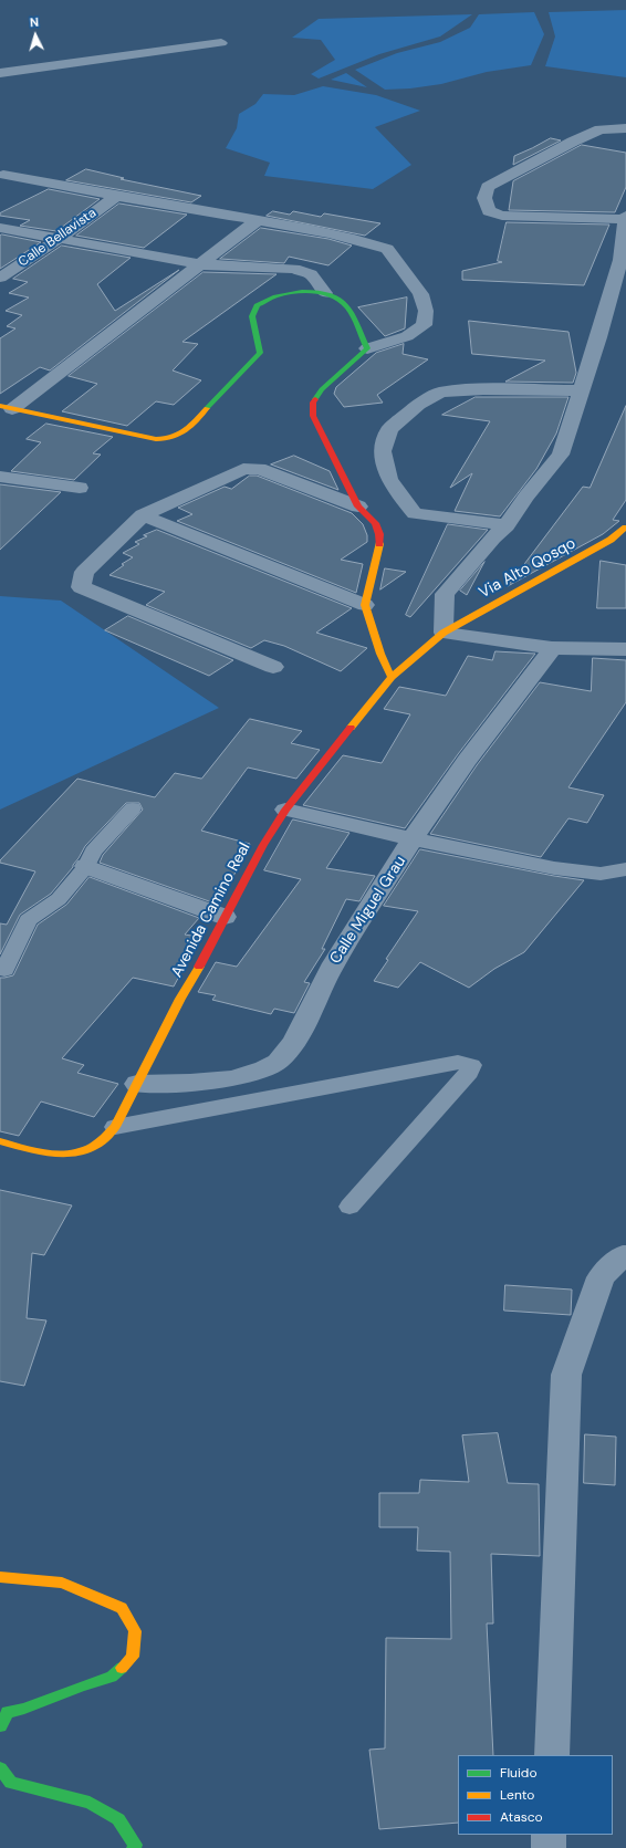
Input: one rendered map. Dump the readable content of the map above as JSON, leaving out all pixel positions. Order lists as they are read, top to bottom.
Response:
{
  "streets": {
    "street": [
      "Calle Bellavista",
      "Via Alto Qosqo",
      "Avenida Camino Real",
      "Calle Miguel Grau"
    ]
  },
  "crossings": [
    ["Via Alto Qosqo", "Avenida Camino Real"],
    ["Avenida Camino Real", "Calle Miguel Grau"]
  ],
  "legend": ["Fluido", "Lento", "Atasco"],
  "north": "top"
}
